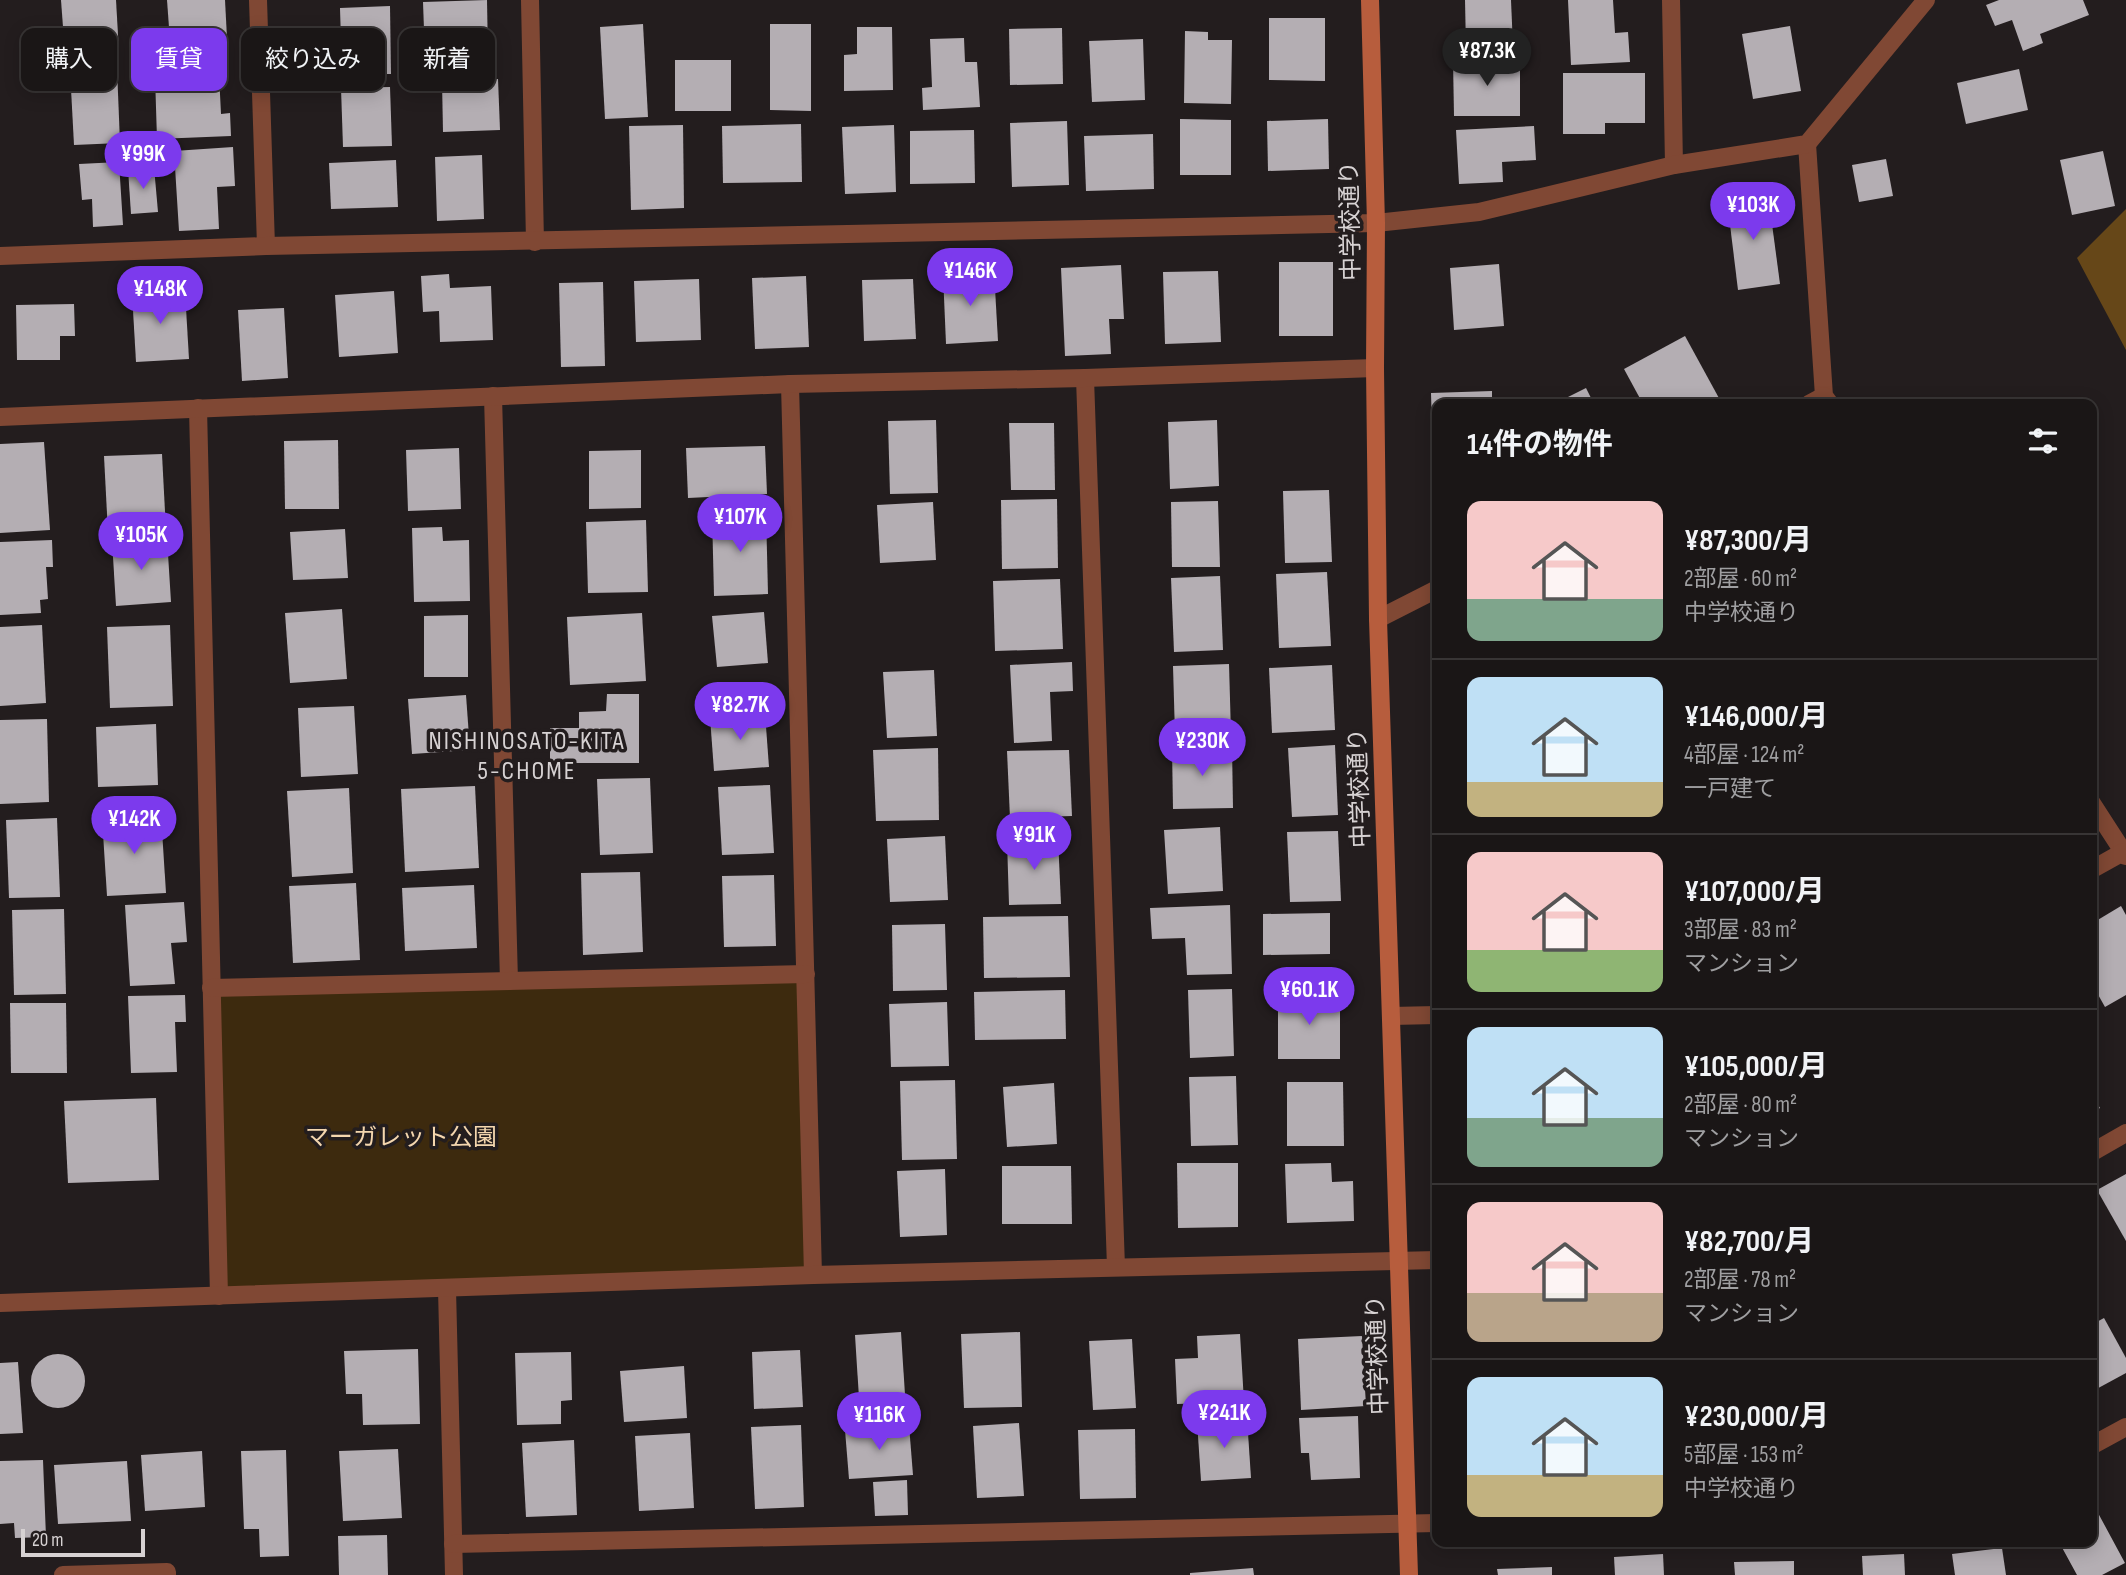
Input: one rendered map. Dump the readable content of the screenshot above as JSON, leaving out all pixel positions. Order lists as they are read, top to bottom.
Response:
{
  "streets": {
    "street": ["中学校通り"]
  },
  "districts": ["NISHINOSATO-KITA 5-CHOME"],
  "parks": ["マーガレット公園"],
  "scale_bar": "20 m",
  "page": {
    "price": [
      "¥87.3K",
      "¥99K",
      "¥103K",
      "¥146K",
      "¥148K",
      "¥107K",
      "¥105K",
      "¥82.7K",
      "¥230K",
      "¥142K",
      "¥91K",
      "¥60.1K",
      "¥241K",
      "¥116K"
    ],
    "chip": [
      "購入",
      "賃貸",
      "絞り込み",
      "新着"
    ],
    "heading": "14件の物件",
    "list": [
      {
        "name": "¥87,300/月",
        "note": "2部屋 · 60 m² · 中学校通り"
      },
      {
        "name": "¥146,000/月",
        "note": "4部屋 · 124 m² · 一戸建て"
      },
      {
        "name": "¥107,000/月",
        "note": "3部屋 · 83 m² · マンション"
      },
      {
        "name": "¥105,000/月",
        "note": "2部屋 · 80 m² · マンション"
      },
      {
        "name": "¥82,700/月",
        "note": "2部屋 · 78 m² · マンション"
      },
      {
        "name": "¥230,000/月",
        "note": "5部屋 · 153 m² · 中学校通り"
      }
    ],
    "scale": "20 m"
  }
}
